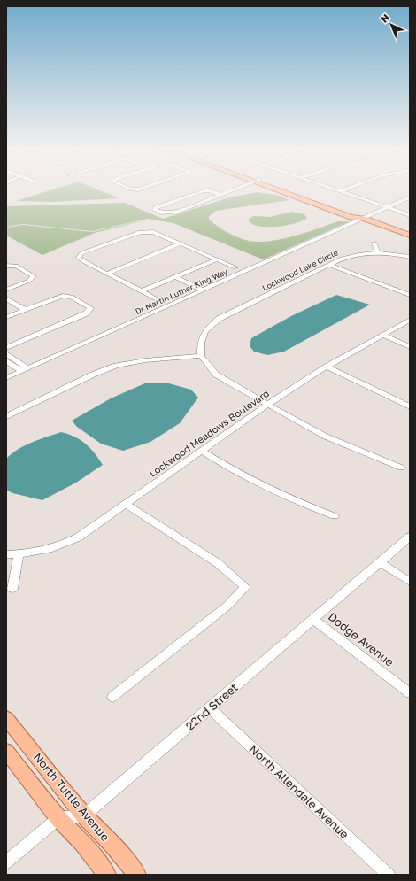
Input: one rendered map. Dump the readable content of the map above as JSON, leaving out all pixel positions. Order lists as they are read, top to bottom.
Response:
{
  "streets": {
    "main road": ["North Tuttle Avenue"],
    "street": [
      "Lockwood Lake Circle",
      "Dr Martin Luther King Way",
      "Lockwood Meadows Boulevard",
      "Dodge Avenue",
      "22nd Street",
      "North Allendale Avenue"
    ]
  },
  "crossings": [
    ["Dodge Avenue", "22nd Street"],
    ["22nd Street", "North Allendale Avenue"],
    ["22nd Street", "North Tuttle Avenue"]
  ],
  "north": "top left"
}
